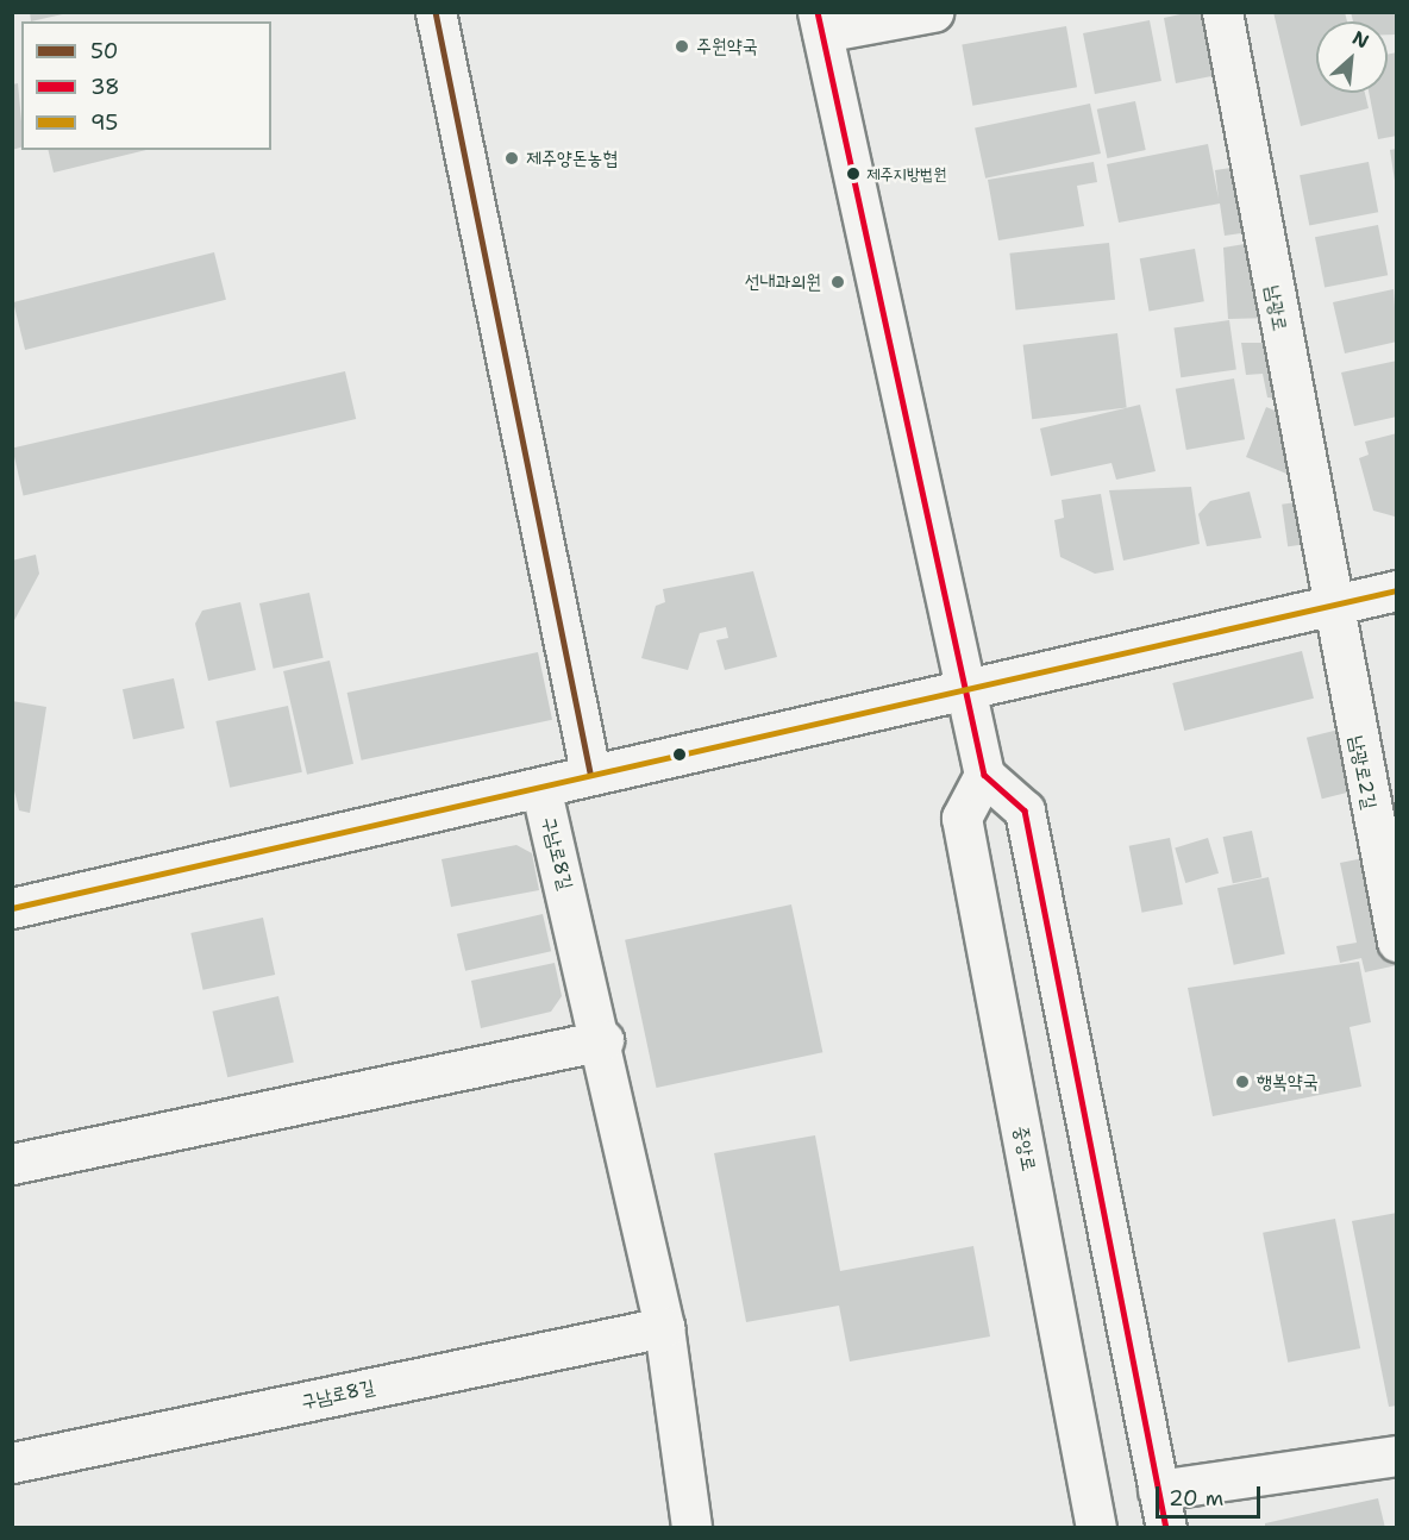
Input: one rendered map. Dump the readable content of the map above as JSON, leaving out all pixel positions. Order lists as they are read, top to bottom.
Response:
{
  "streets": {
    "street": [
      "남광로",
      "남광로2길",
      "구남로8길",
      "중앙로"
    ]
  },
  "crossings": [
    ["남광로", "남광로2길"]
  ],
  "places": [
    "주원약국",
    "제주양돈농협",
    "제주지방법원",
    "선내과의원",
    "행복약국"
  ],
  "lines": ["transit line 50", "transit line 38", "transit line 95"],
  "legend": ["50", "38", "95"],
  "scale_bar": "20 m",
  "north": "top right"
}
